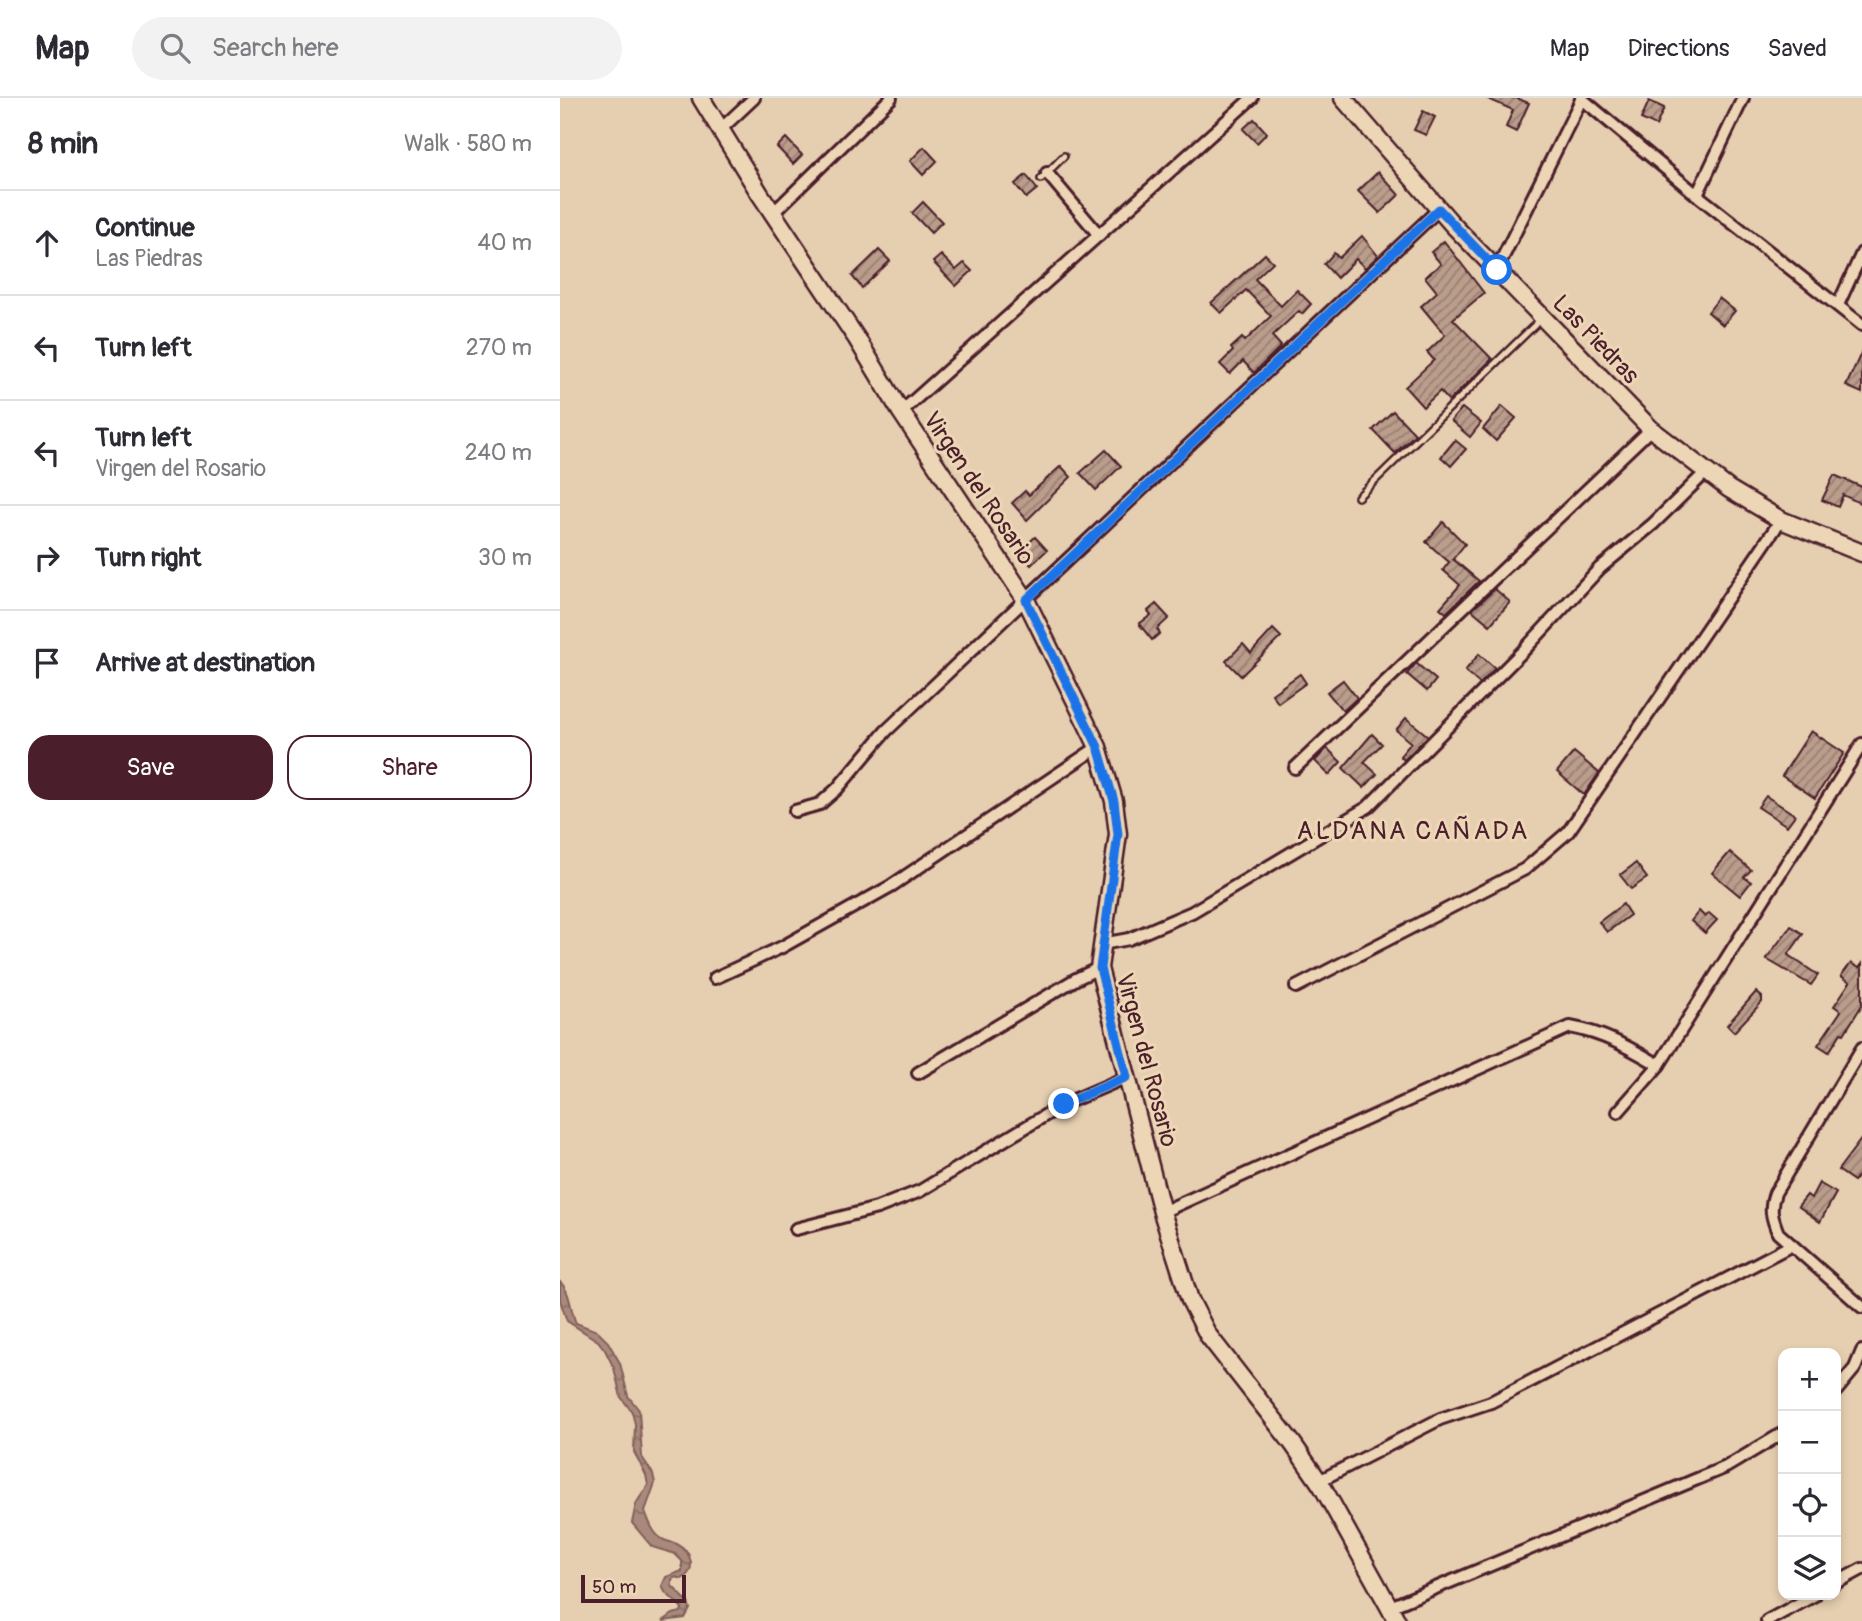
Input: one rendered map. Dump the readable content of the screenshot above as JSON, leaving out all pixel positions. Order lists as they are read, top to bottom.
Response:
{
  "streets": {
    "street": ["Las Piedras", "Virgen del Rosario"]
  },
  "districts": ["ALDANA CAÑADA"],
  "scale_bar": "50 m",
  "page": {
    "header": "Map",
    "search": "Search here",
    "nav": ["Map", "Directions", "Saved"],
    "heading": ["8 min", "Walk · 580 m"],
    "list": [
      ["Continue", "Las Piedras", "40 m"],
      ["Turn left", "270 m"],
      ["Turn left", "Virgen del Rosario", "240 m"],
      ["Turn right", "30 m"],
      "Arrive at destination"
    ],
    "buttons": ["Save", "Share"],
    "map_buttons": ["+", "−"],
    "scale": "50 m"
  }
}
